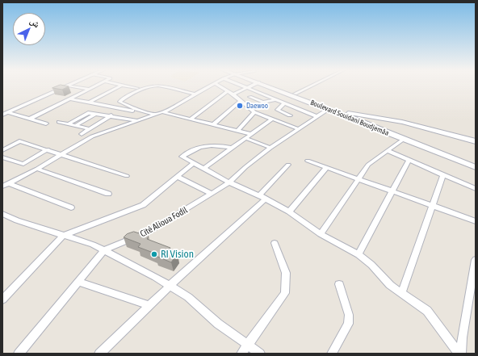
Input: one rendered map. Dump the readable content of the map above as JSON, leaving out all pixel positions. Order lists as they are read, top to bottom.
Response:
{
  "streets": {
    "main road": ["Boulevard Souidani Boudjemâa"],
    "street": ["Cité Alioua Fodil"]
  },
  "crossings": [
    ["Boulevard Souidani Boudjemâa", "Cité Alioua Fodil"]
  ],
  "places": ["Daewoo", "RI Vision"],
  "north": "top right"
}
